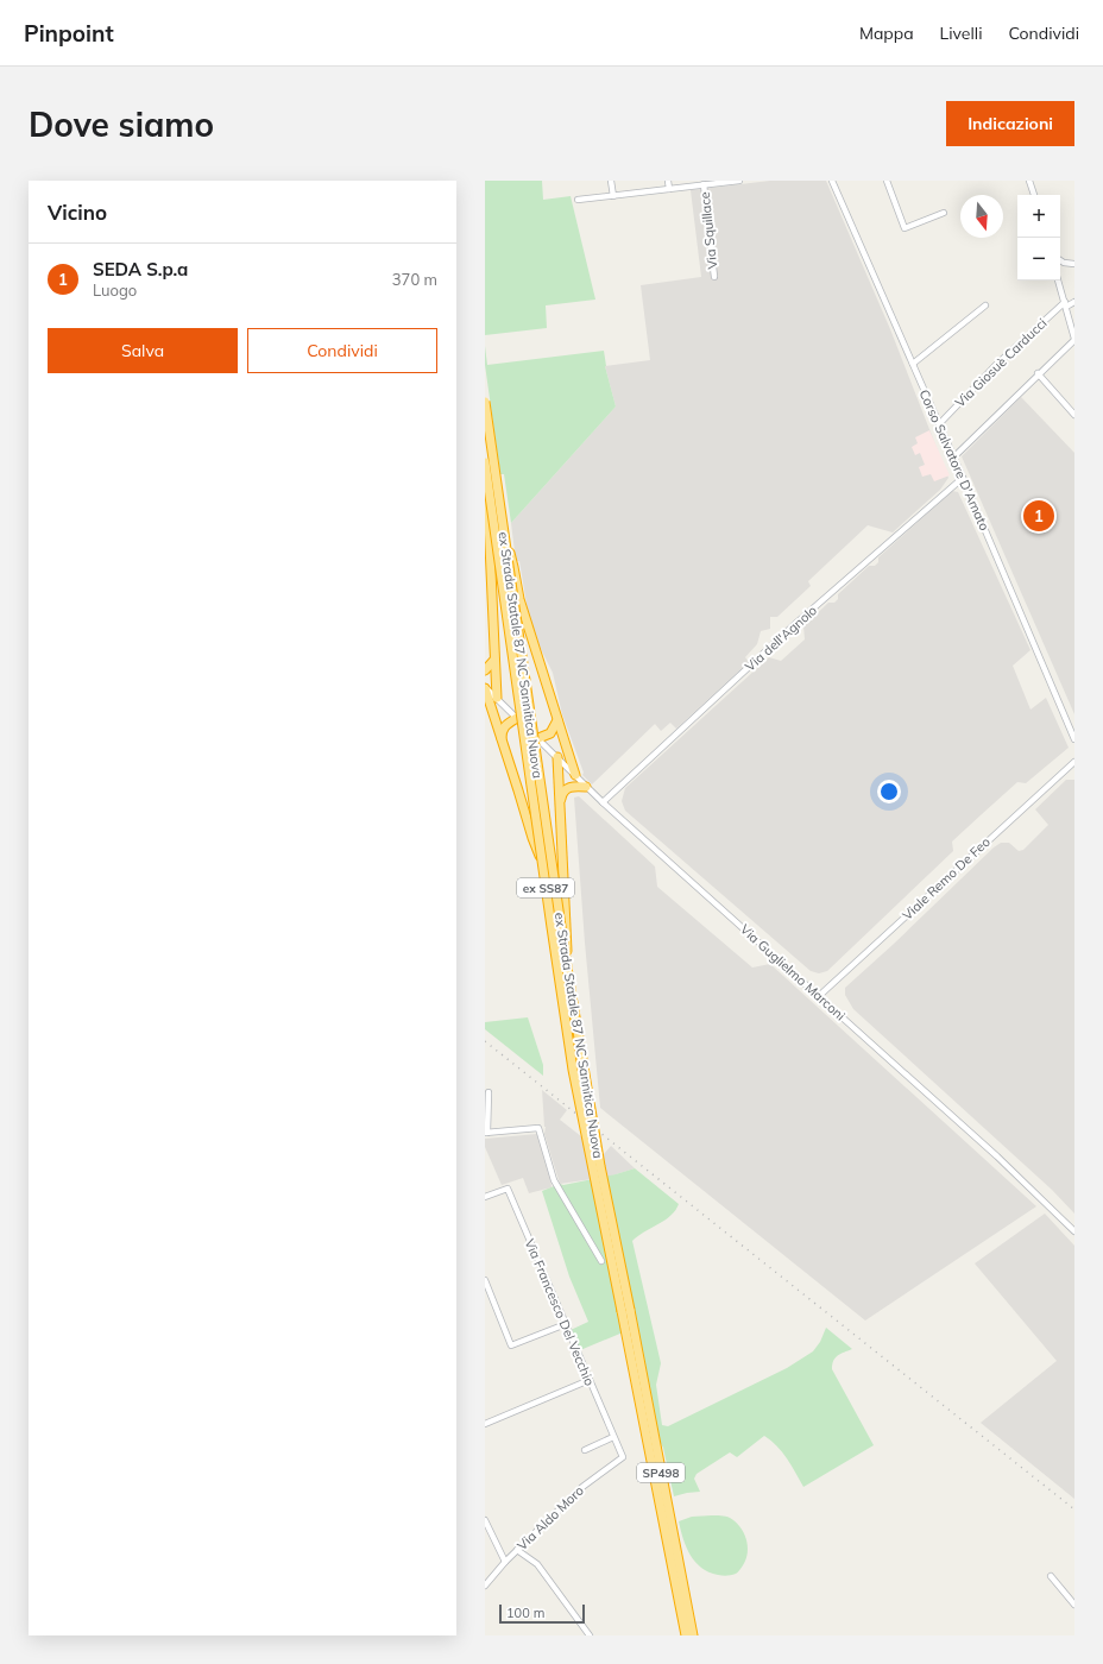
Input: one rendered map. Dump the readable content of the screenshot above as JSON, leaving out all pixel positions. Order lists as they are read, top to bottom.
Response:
{
  "streets": {
    "highway": ["ex Strada Statale 87 NC Sannitica Nuova", "ex SS87", "SP498"],
    "street": [
      "Via Squillace",
      "Via Giosuè Carducci",
      "Corso Salvatore D'Amato",
      "Via dell'Agnolo",
      "Viale Remo De Feo",
      "Via Guglielmo Marconi",
      "Via Francesco Del Vecchio",
      "Via Aldo Moro"
    ]
  },
  "crossings": [
    ["Via Giosuè Carducci", "Corso Salvatore D'Amato"],
    ["Corso Salvatore D'Amato", "Via dell'Agnolo"],
    ["Via dell'Agnolo", "Via Guglielmo Marconi"],
    ["Viale Remo De Feo", "Via Guglielmo Marconi"],
    ["Via Francesco Del Vecchio", "Via Aldo Moro"]
  ],
  "scale_bar": "100 m",
  "north": "bottom",
  "page": {
    "header": "Pinpoint",
    "nav": ["Mappa", "Livelli", "Condividi"],
    "buttons": [
      "Indicazioni",
      ["Salva", "Condividi"]
    ],
    "title": "Dove siamo",
    "heading": "Vicino",
    "map_buttons": ["+", "−"],
    "list": [
      {
        "mark": "1",
        "name": "SEDA S.p.a",
        "note": "Luogo",
        "value": "370 m"
      }
    ],
    "pins": "1",
    "scale": "100 m"
  }
}
